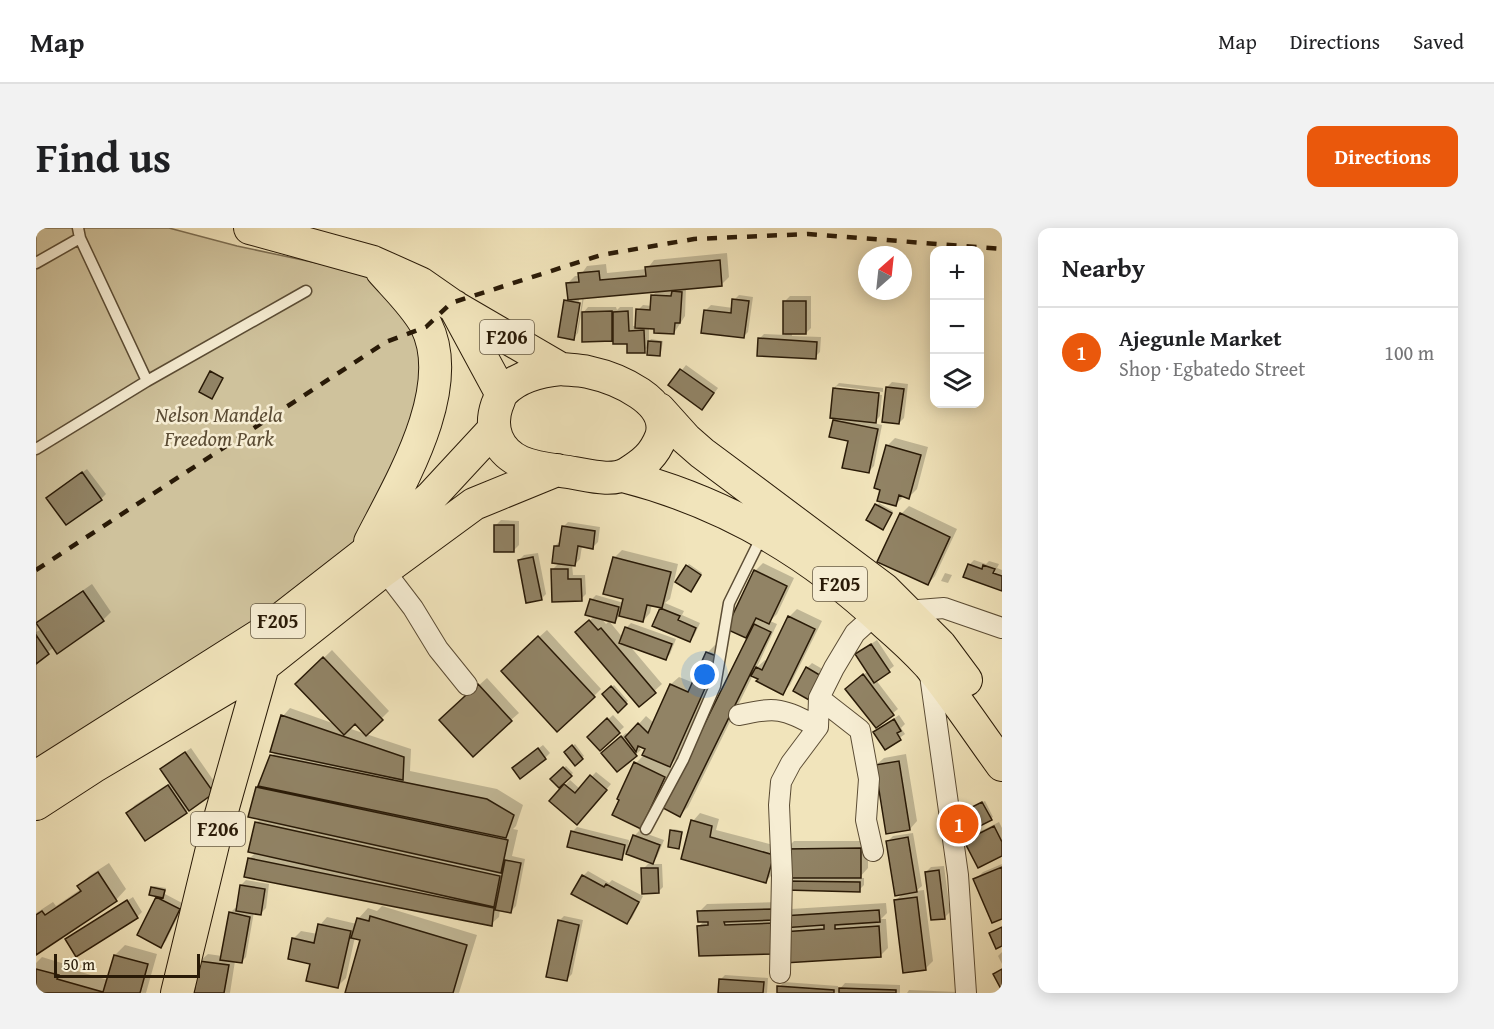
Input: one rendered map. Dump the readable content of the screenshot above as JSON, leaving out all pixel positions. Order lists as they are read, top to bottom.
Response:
{
  "streets": {
    "main road": ["F206", "F205"]
  },
  "crossings": [
    ["F206", "F205"]
  ],
  "parks": ["Nelson Mandela Freedom Park"],
  "scale_bar": "50 m",
  "north": "top right",
  "page": {
    "header": "Map",
    "nav": ["Map", "Directions", "Saved"],
    "title": "Find us",
    "buttons": "Directions",
    "heading": "Nearby",
    "map_buttons": ["+", "−"],
    "list": [
      {
        "mark": "1",
        "name": "Ajegunle Market",
        "note": "Shop · Egbatedo Street",
        "value": "100 m"
      }
    ],
    "pins": "1",
    "scale": "50 m"
  }
}
